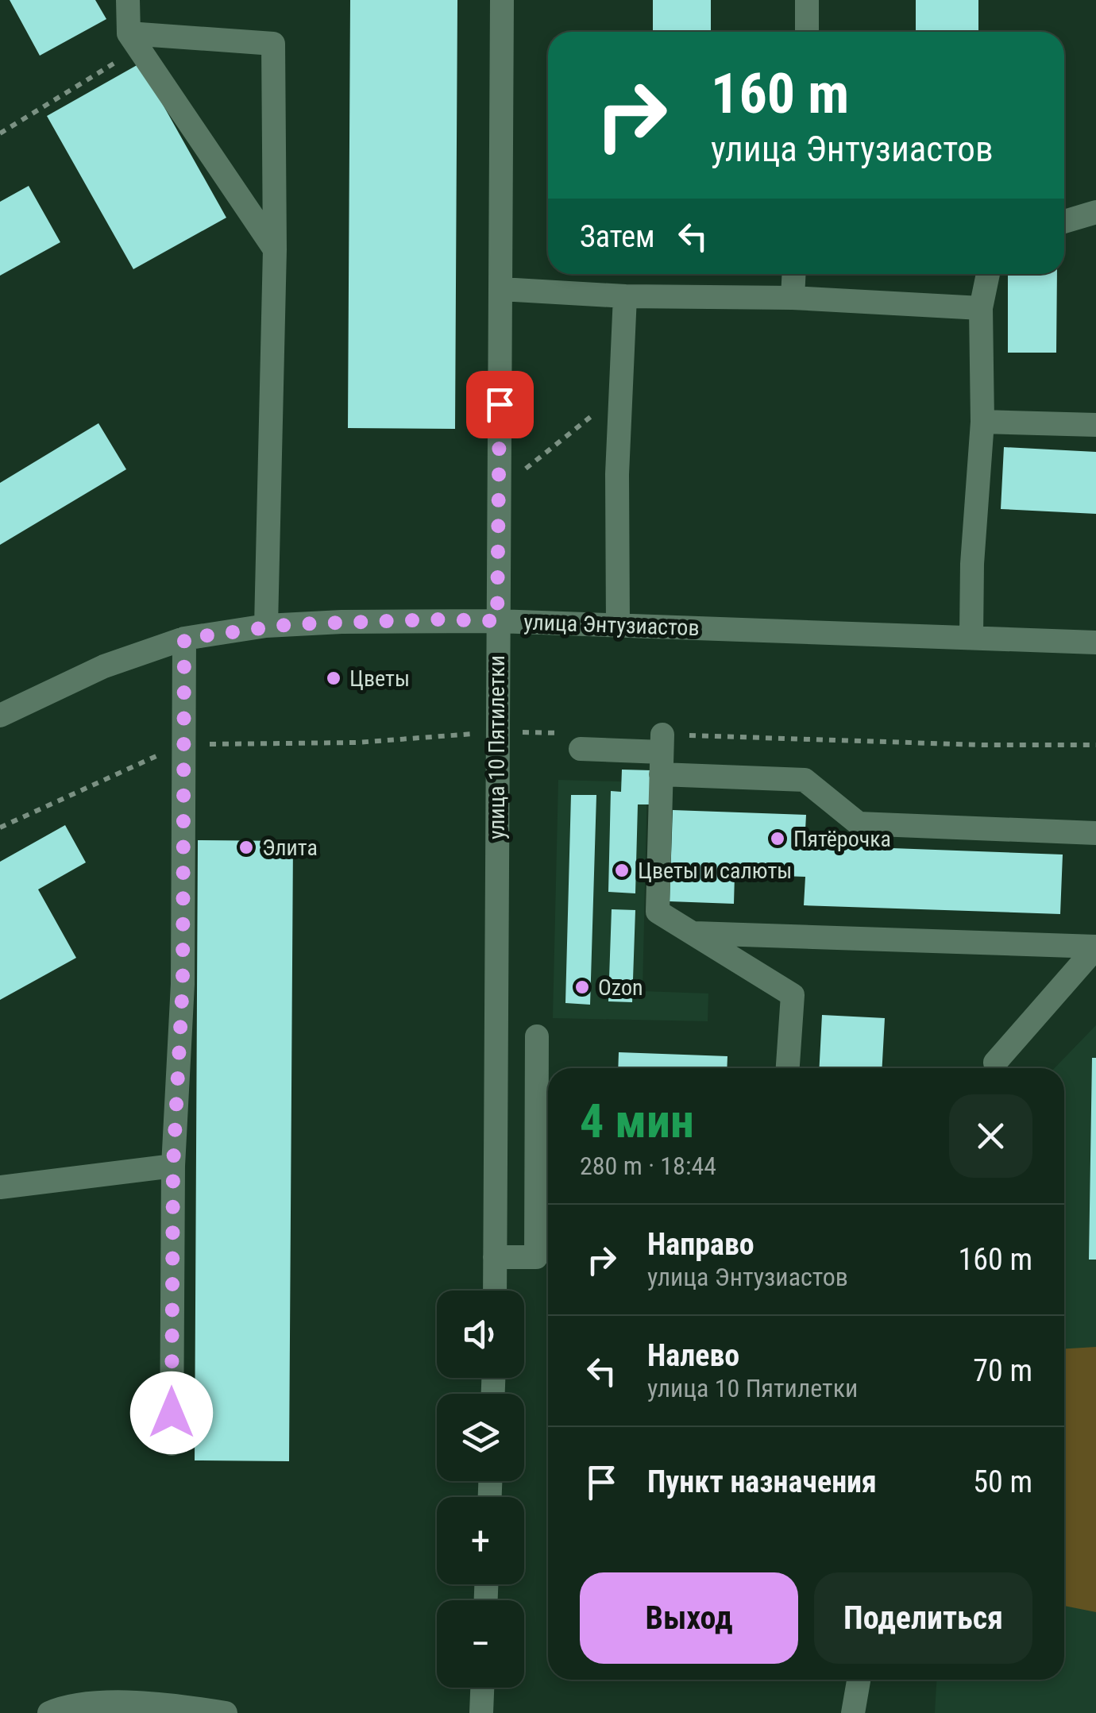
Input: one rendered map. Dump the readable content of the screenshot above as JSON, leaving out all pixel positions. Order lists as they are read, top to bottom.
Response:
{
  "streets": {
    "street": ["улица Энтузиастов", "улица 10 Пятилетки"]
  },
  "crossings": [
    ["улица Энтузиастов", "улица 10 Пятилетки"]
  ],
  "places": [
    "Цветы",
    "Пятёрочка",
    "Элита",
    "Цветы и салюты",
    "Ozon"
  ],
  "page": {
    "turn": ["160 m", "улица Энтузиастов"],
    "then": "Затем",
    "heading": ["4 мин", "280 m · 18:44"],
    "list": [
      {
        "name": "Направо",
        "note": "улица Энтузиастов",
        "value": "160 m"
      },
      {
        "name": "Налево",
        "note": "улица 10 Пятилетки",
        "value": "70 m"
      },
      {
        "name": "Пункт назначения",
        "value": "50 m"
      }
    ],
    "map_buttons": ["+", "−"],
    "buttons": ["Выход", "Поделиться"]
  }
}
